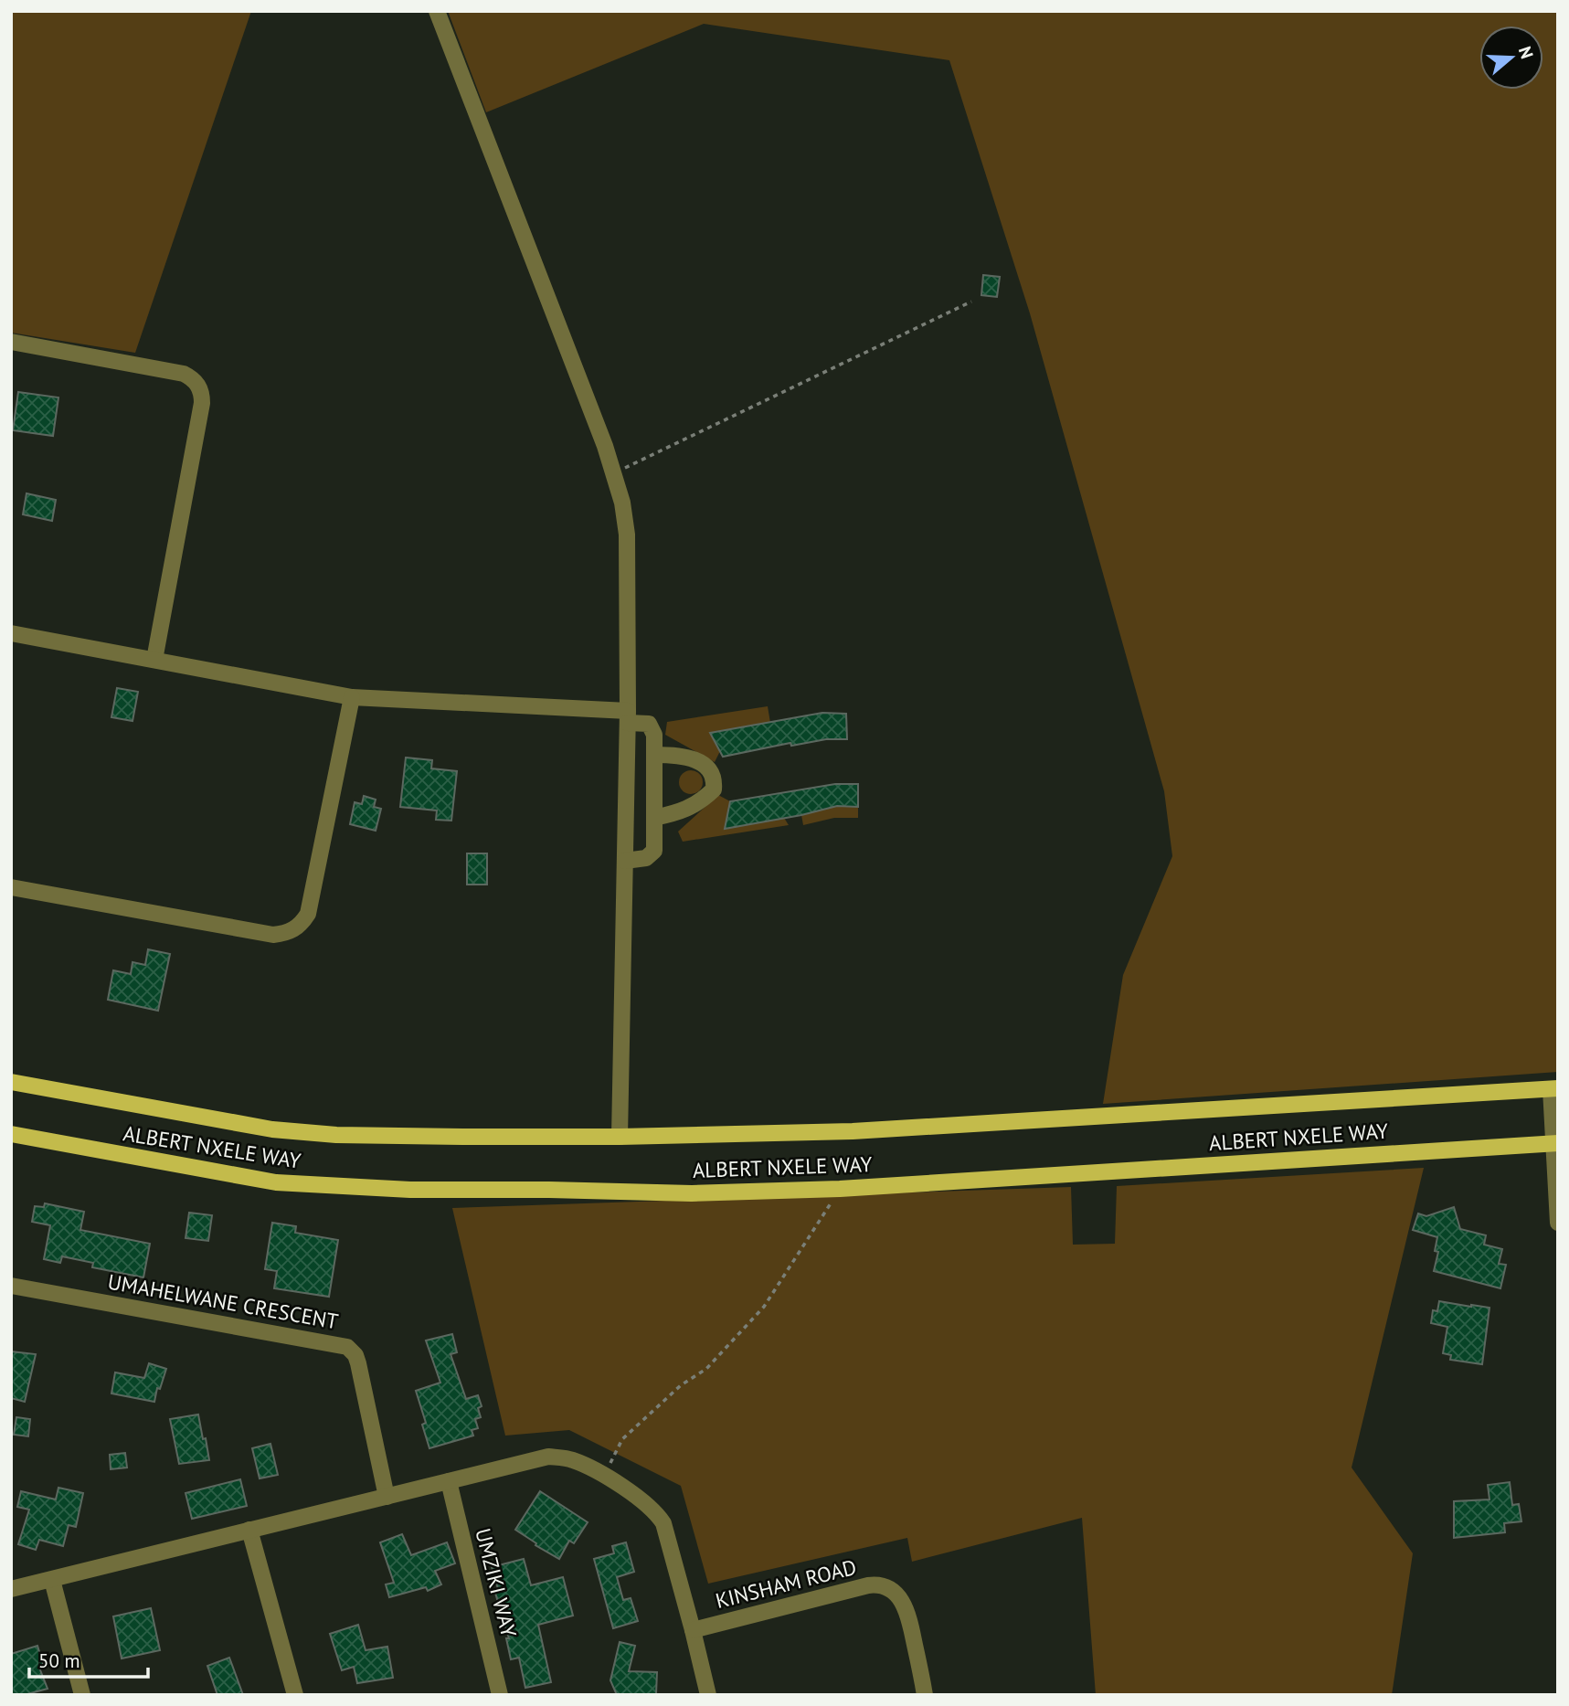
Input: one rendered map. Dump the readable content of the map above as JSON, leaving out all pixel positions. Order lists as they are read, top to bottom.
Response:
{
  "streets": {
    "main road": ["ALBERT NXELE WAY"],
    "street": ["UMAHELWANE CRESCENT", "UMZIKI WAY", "KINSHAM ROAD"]
  },
  "scale_bar": "50 m",
  "north": "right"
}
